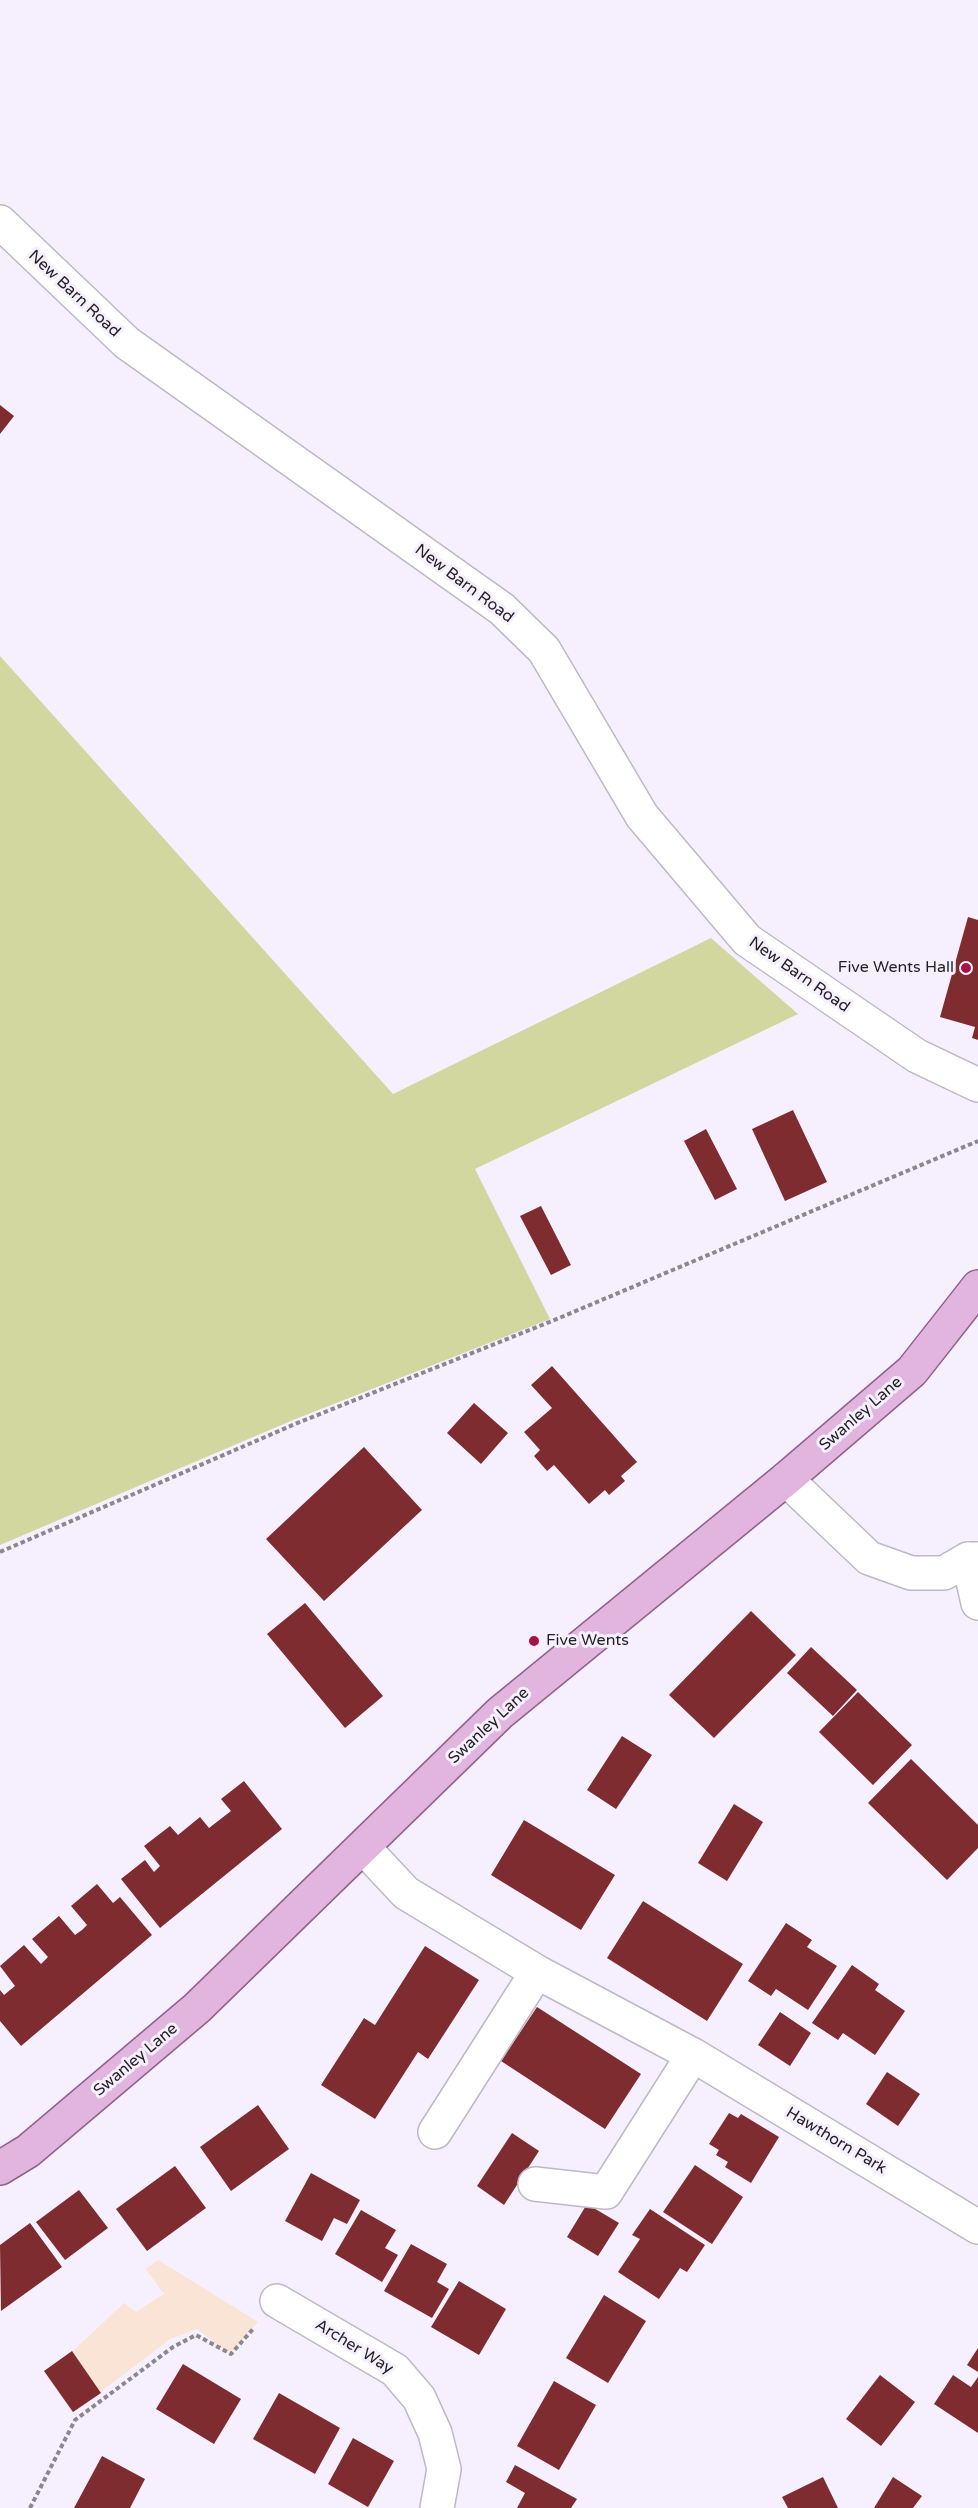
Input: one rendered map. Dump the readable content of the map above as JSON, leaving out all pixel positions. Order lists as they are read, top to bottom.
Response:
{
  "streets": {
    "main road": ["Swanley Lane"],
    "street": ["New Barn Road", "Hawthorn Park", "Archer Way"]
  },
  "crossings": [
    ["Swanley Lane", "Hawthorn Park"]
  ],
  "places": ["Five Wents Hall", "Five Wents"]
}
